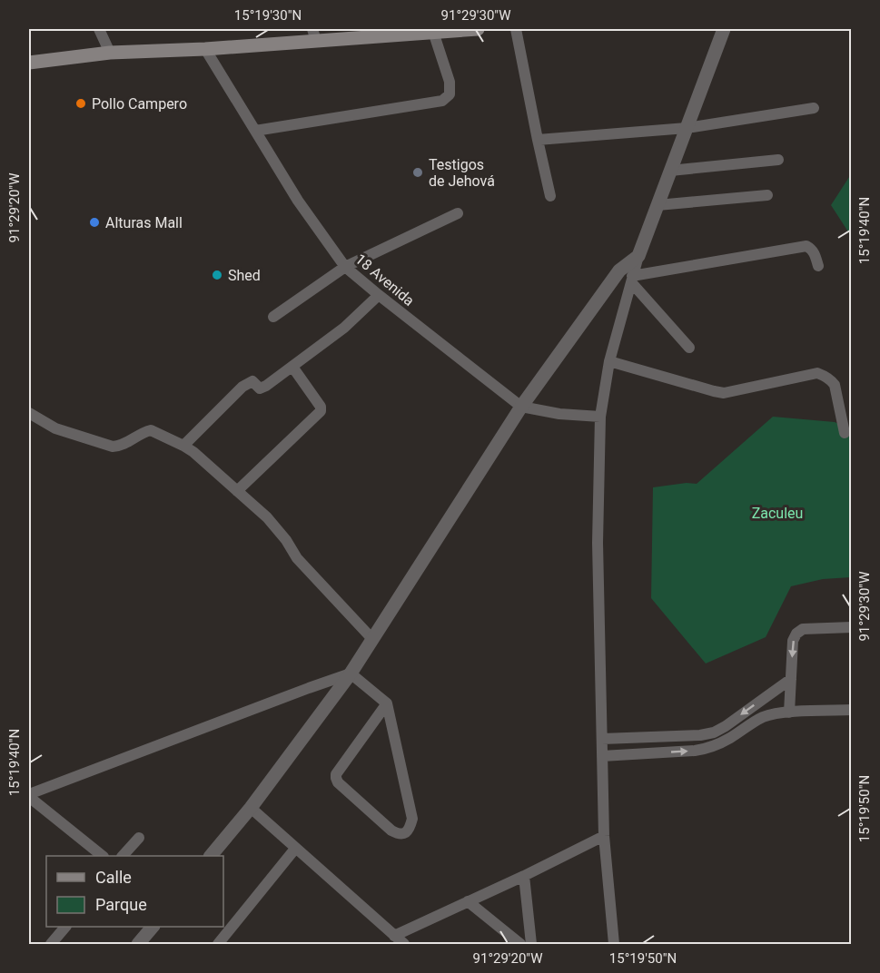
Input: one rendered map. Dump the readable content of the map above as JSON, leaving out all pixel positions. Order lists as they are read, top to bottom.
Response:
{
  "streets": {
    "street": ["18 Avenida"]
  },
  "parks": ["Zaculeu"],
  "places": [
    "Pollo Campero",
    "Testigos de Jehová",
    "Alturas Mall",
    "Shed"
  ],
  "legend": ["Calle", "Parque"],
  "coordinates": [
    "15°19'30\"N",
    "91°29'30\"W",
    "91°29'20\"W",
    "15°19'40\"N",
    "15°19'50\"N"
  ]
}
